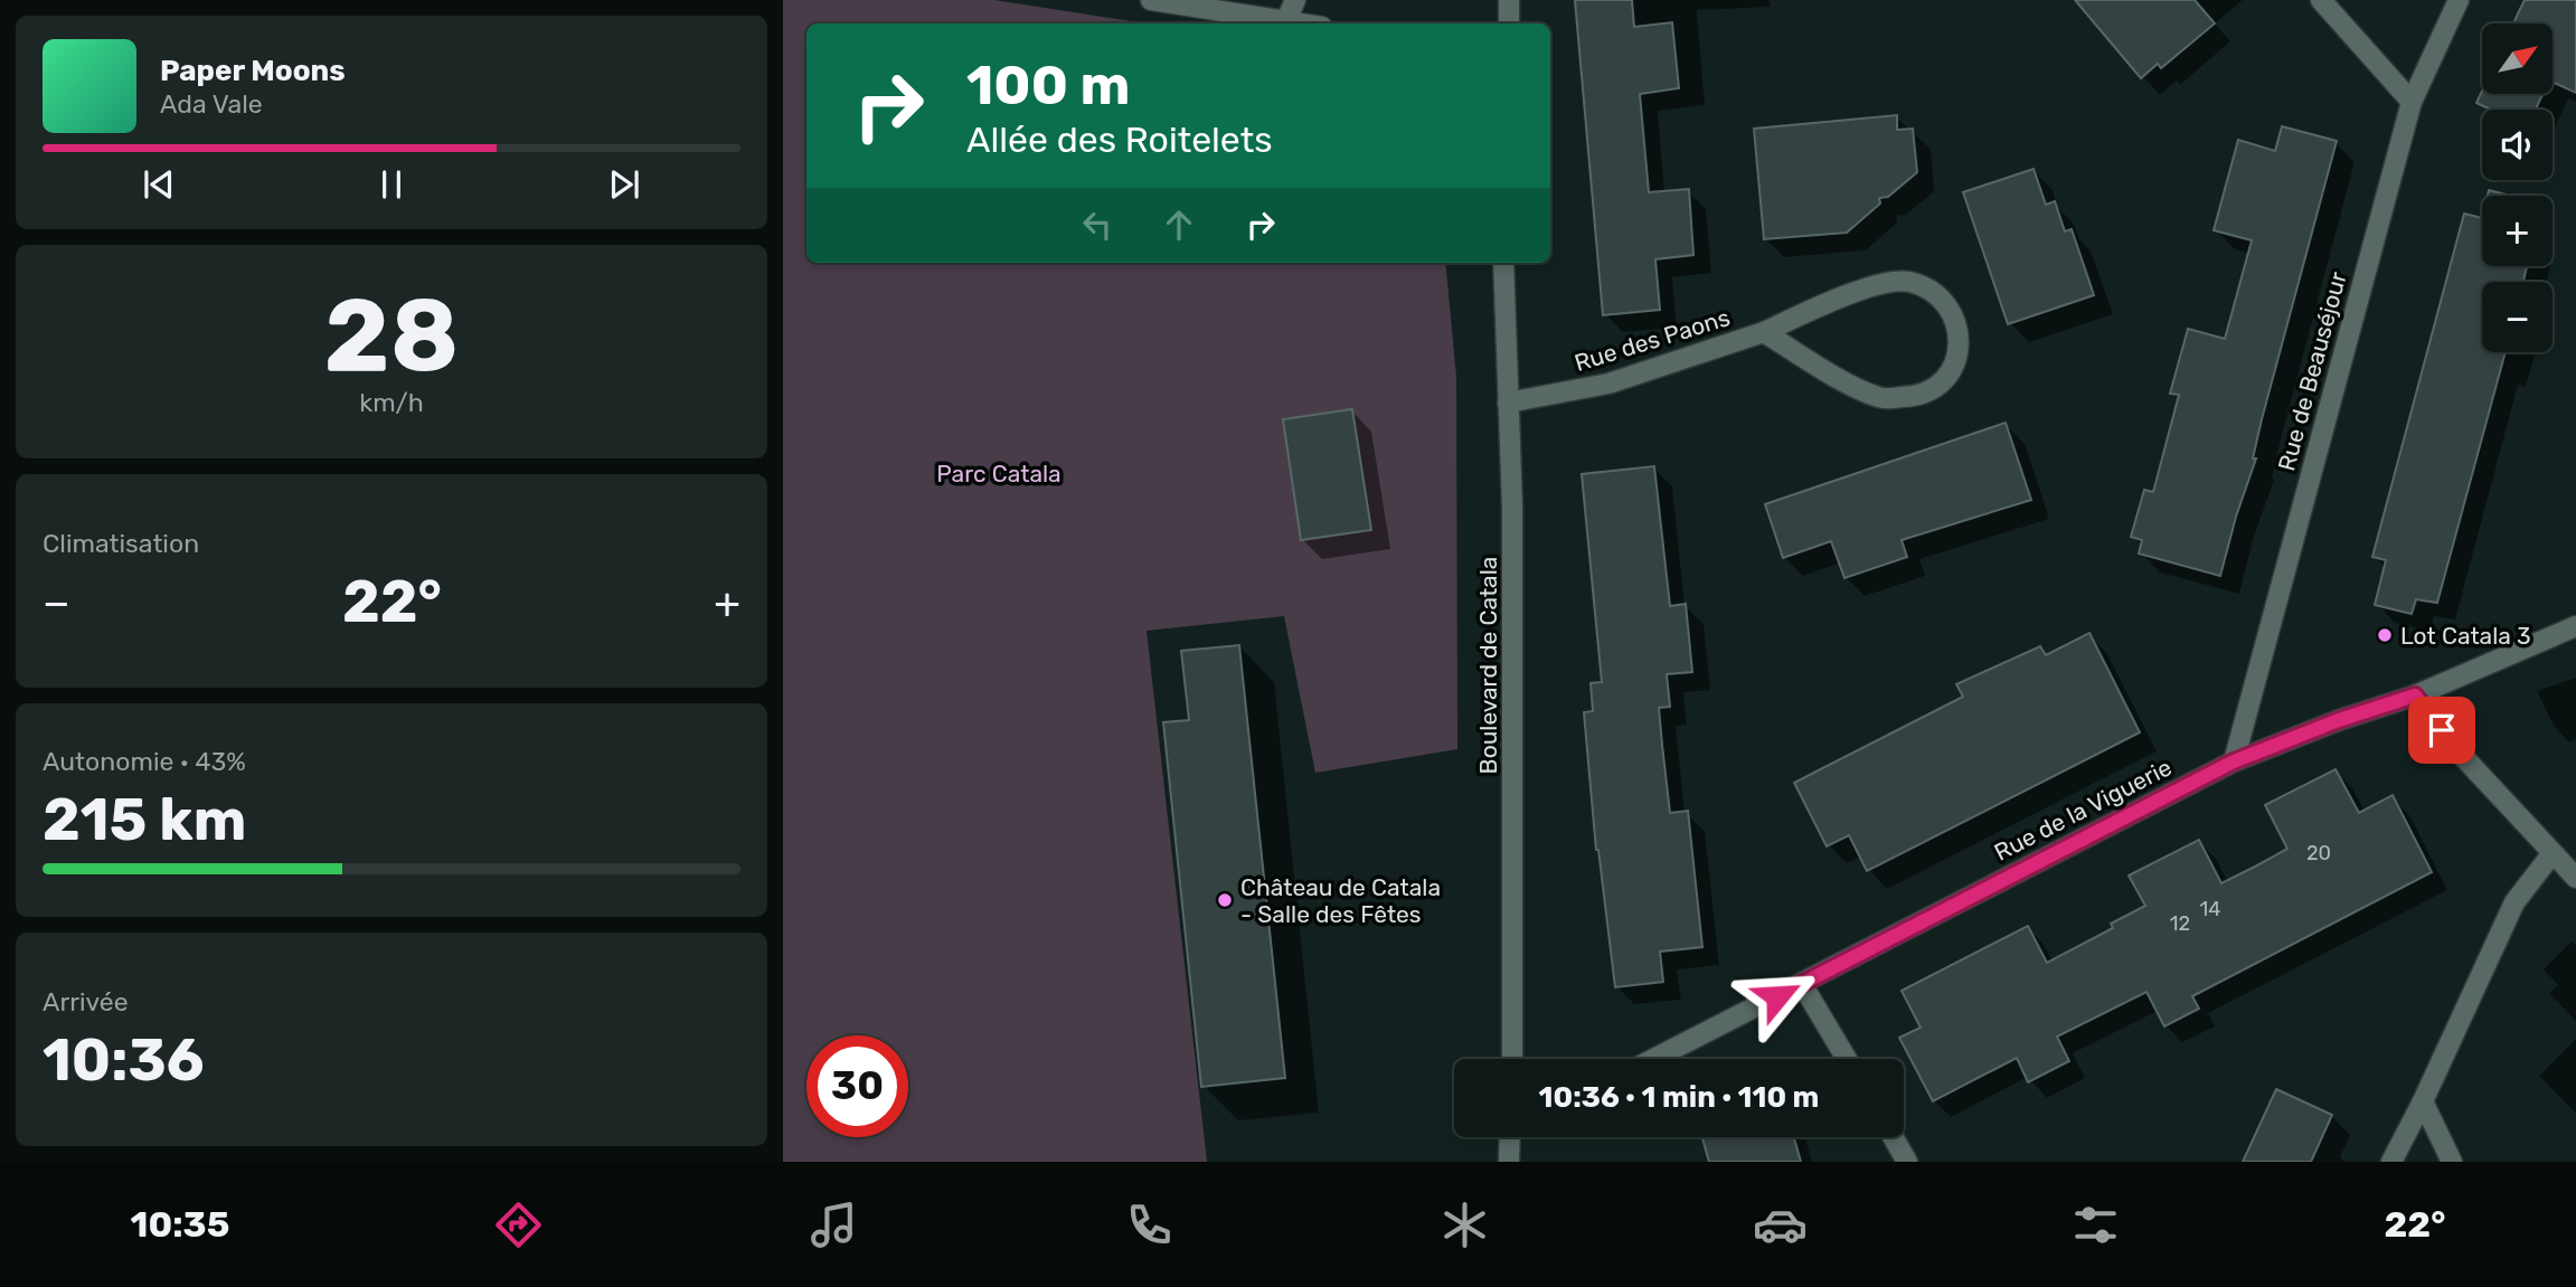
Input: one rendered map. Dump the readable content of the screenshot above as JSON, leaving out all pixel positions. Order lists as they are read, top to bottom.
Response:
{
  "streets": {
    "street": [
      "Rue des Paons",
      "Rue de Beauséjour",
      "Boulevard de Catala",
      "Rue de la Viguerie"
    ]
  },
  "crossings": [
    ["Rue des Paons", "Boulevard de Catala"],
    ["Rue de Beauséjour", "Rue de la Viguerie"]
  ],
  "parks": ["Parc Catala"],
  "places": ["Lot Catala 3", "Château de Catala - Salle des Fêtes"],
  "house_numbers": ["20", "14", "12"],
  "north": "top right",
  "page": {
    "map_buttons": ["+", "−"],
    "turn": ["100 m", "Allée des Roitelets"],
    "song": ["Paper Moons", "Ada Vale"],
    "tile": [
      ["28", "km/h"],
      "Climatisation",
      ["Autonomie · 43%", "215 km"],
      ["Arrivée", "10:36"]
    ],
    "heat": ["−", "22°", "+"],
    "limit": "30",
    "trip": "10:36 · 1 min · 110 m",
    "tabs": ["10:35", "22°"]
  }
}
